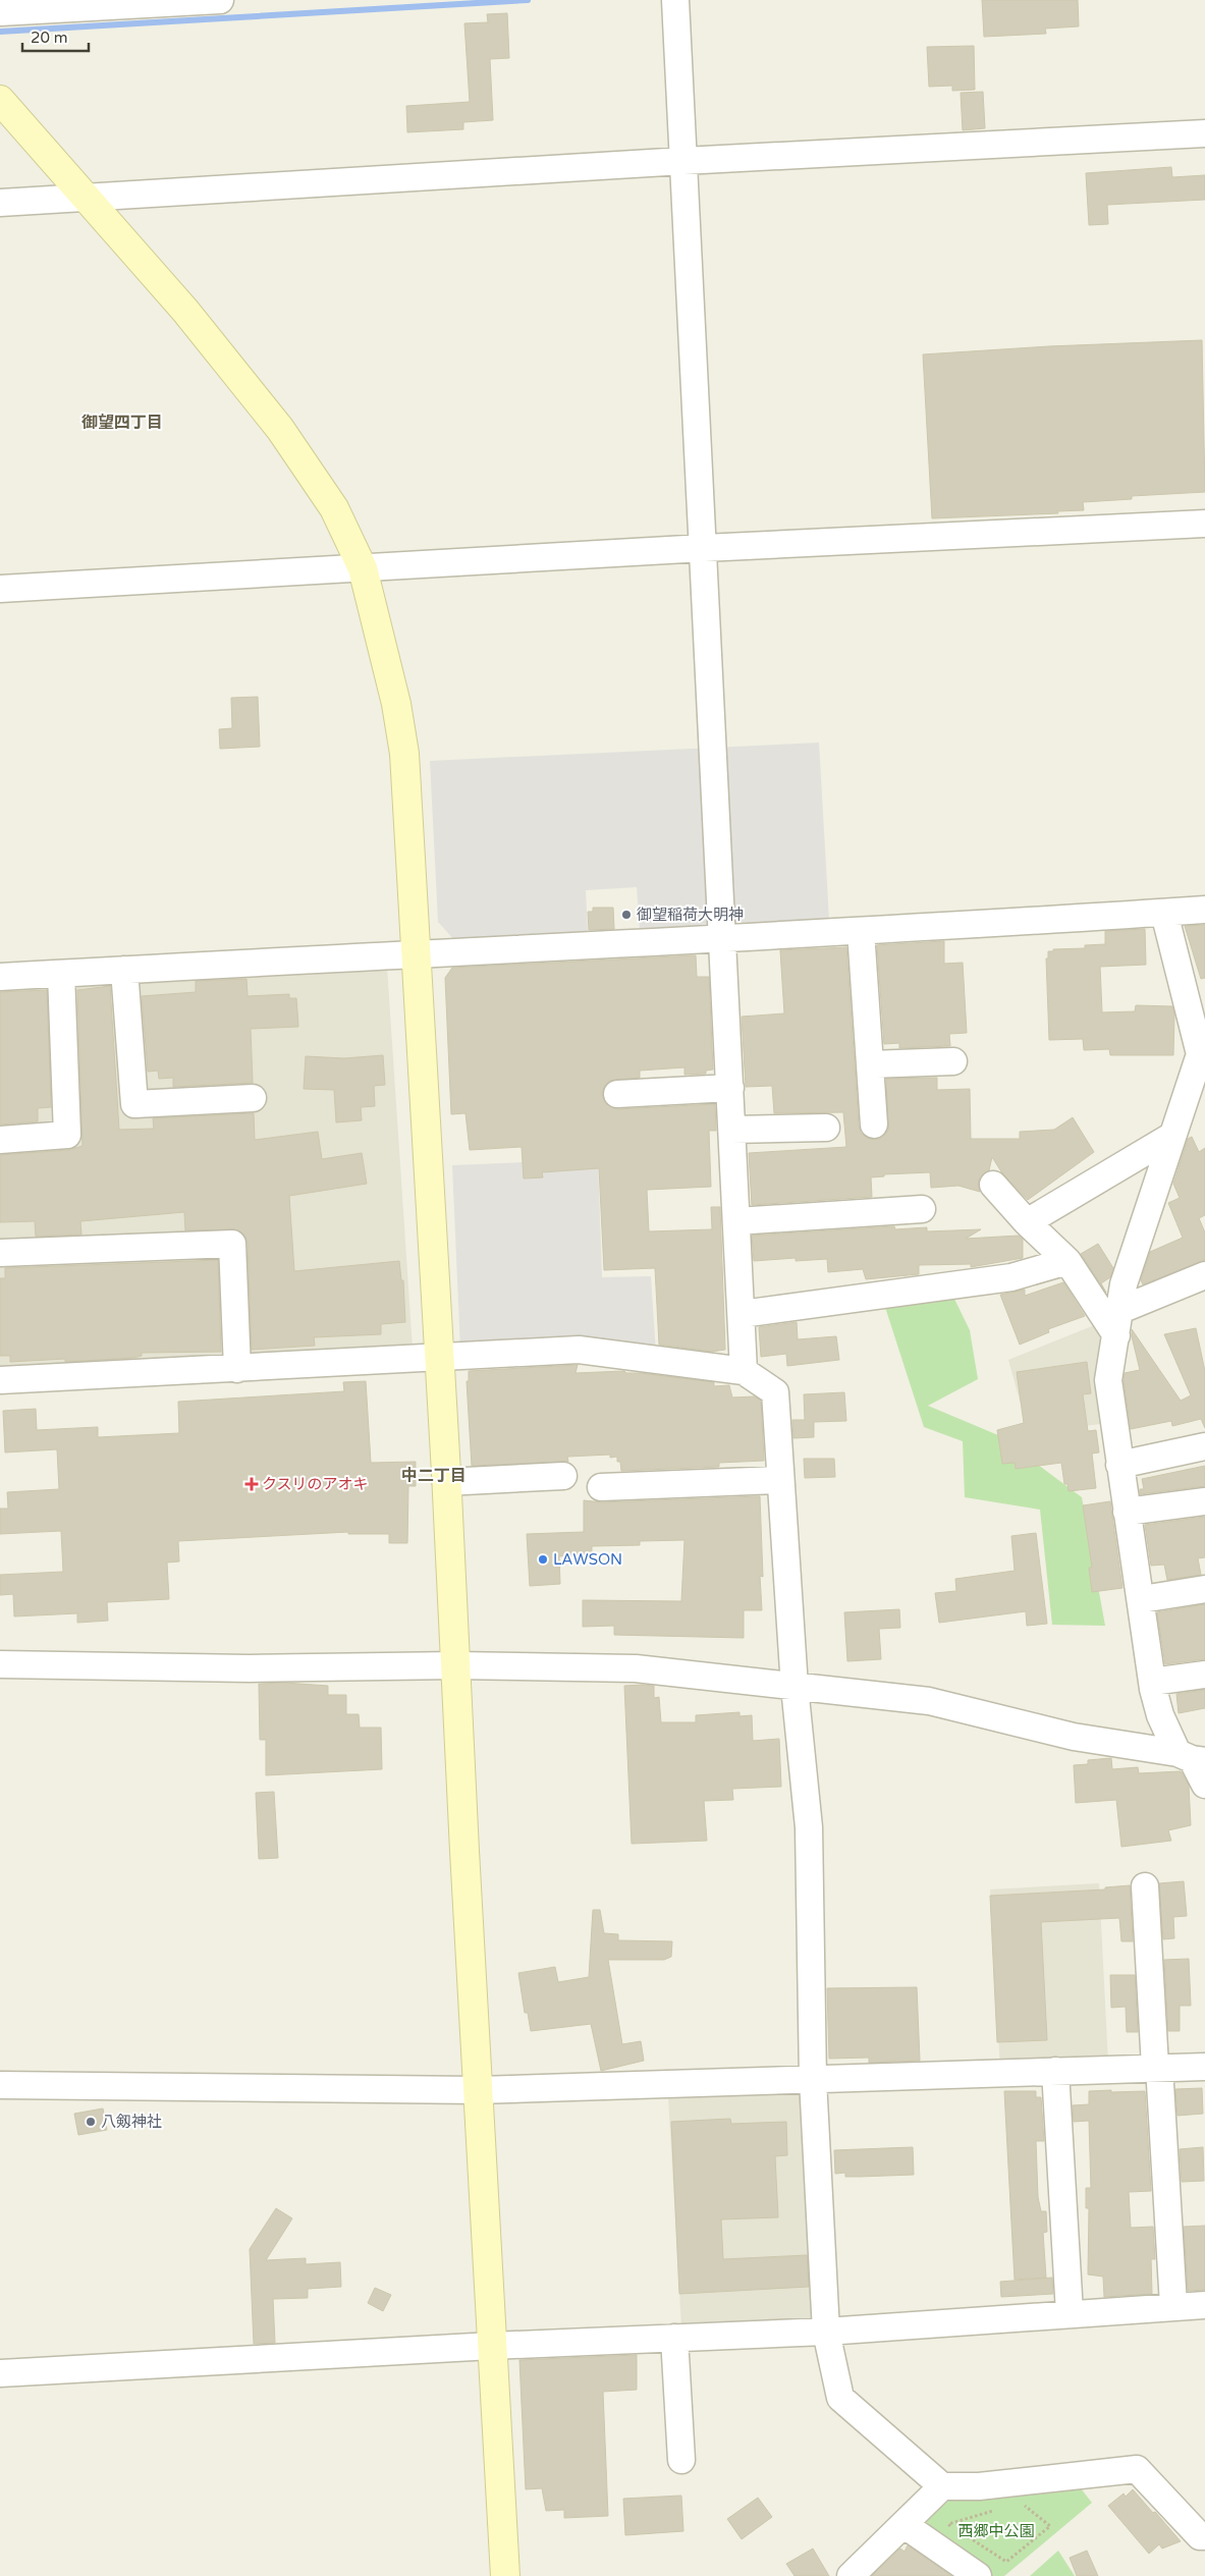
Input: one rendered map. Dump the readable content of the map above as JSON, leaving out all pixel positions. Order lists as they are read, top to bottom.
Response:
{
  "districts": ["御望四丁目", "中二丁目"],
  "parks": ["西郷中公園"],
  "places": {
    "other": ["御望稲荷大明神", "LAWSON", "八剱神社"],
    "health": ["クスリのアオキ"]
  },
  "scale_bar": "20 m"
}
